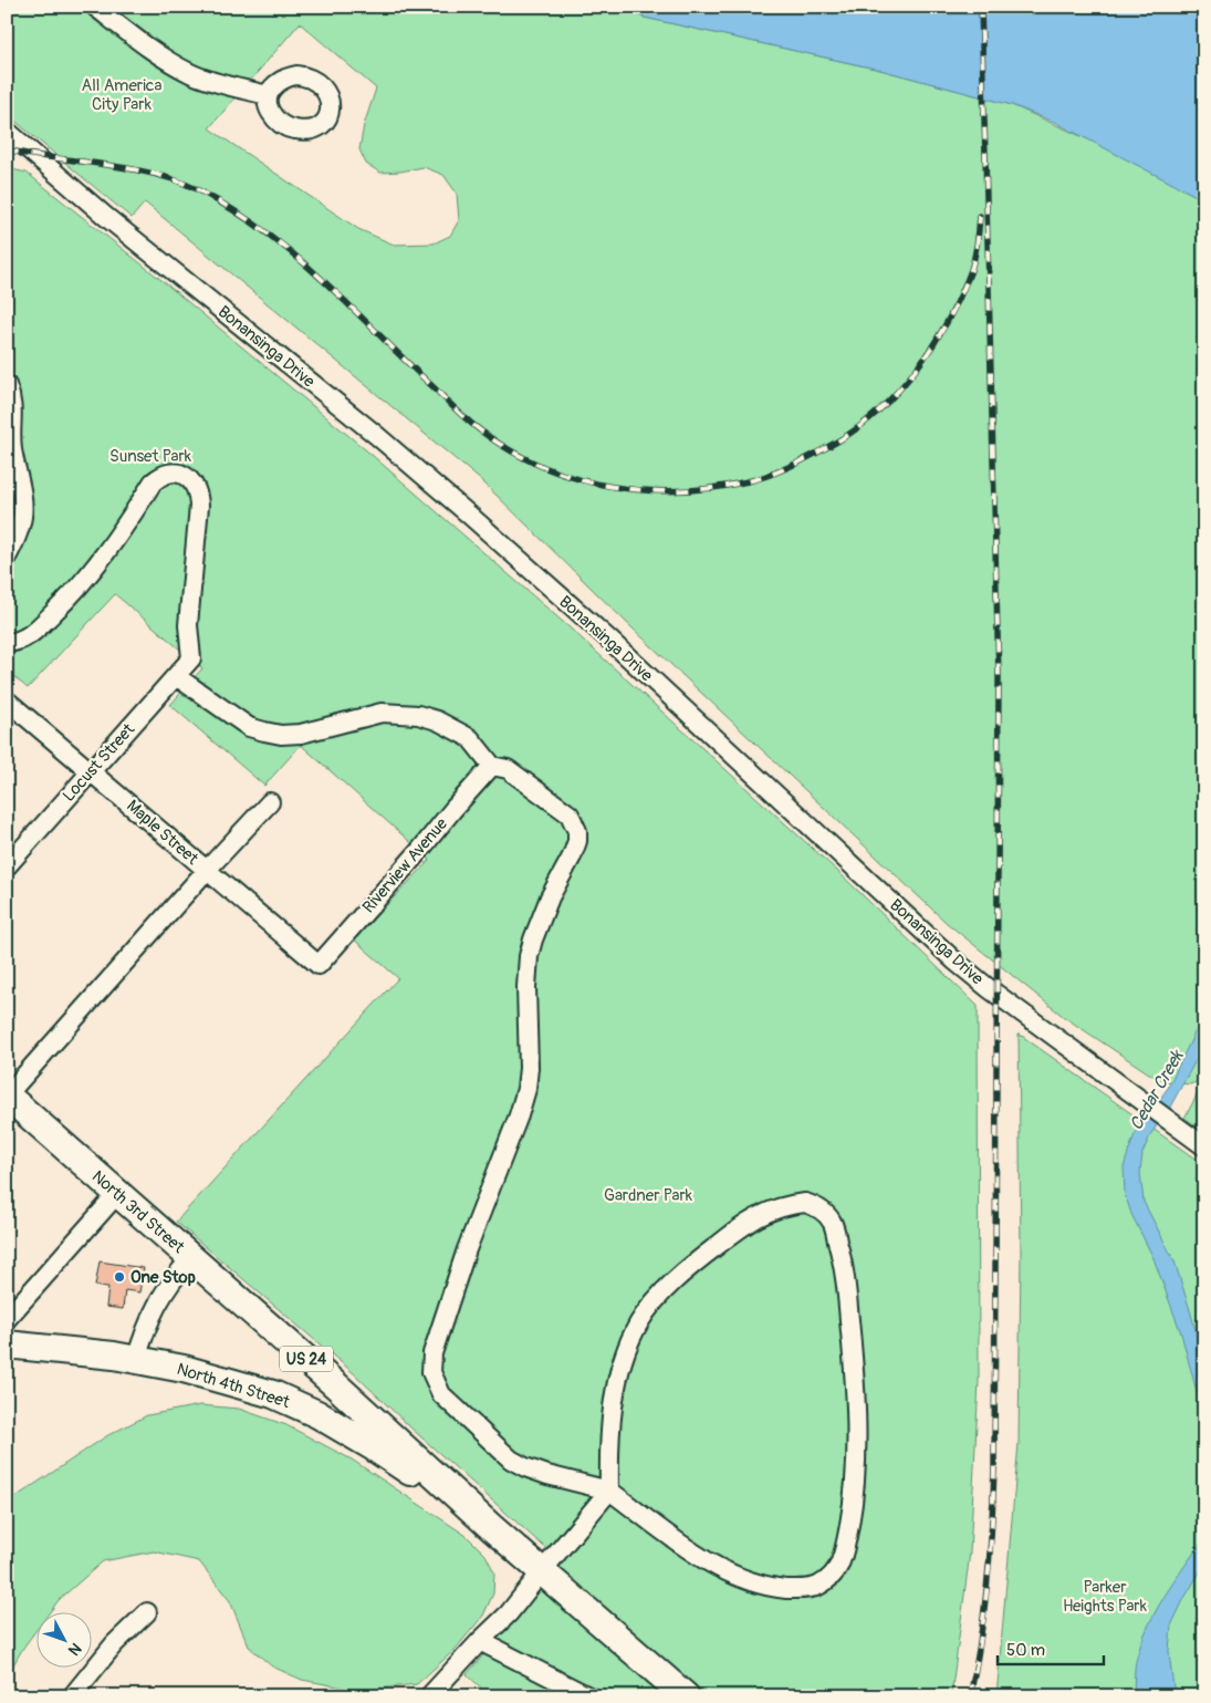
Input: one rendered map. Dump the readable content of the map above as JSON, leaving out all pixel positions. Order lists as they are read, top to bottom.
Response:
{
  "streets": {
    "highway": ["North 3rd Street", "US 24", "North 4th Street"],
    "street": [
      "Bonansinga Drive",
      "Locust Street",
      "Maple Street",
      "Riverview Avenue"
    ]
  },
  "crossings": [
    ["Locust Street", "Maple Street"],
    ["Maple Street", "Riverview Avenue"],
    ["North 3rd Street", "US 24"],
    ["North 3rd Street", "North 4th Street"],
    ["US 24", "North 4th Street"]
  ],
  "water": ["Cedar Creek"],
  "parks": [
    "All America City Park",
    "Sunset Park",
    "Gardner Park",
    "Parker Heights Park"
  ],
  "places": ["One Stop"],
  "scale_bar": "50 m",
  "north": "bottom right"
}
